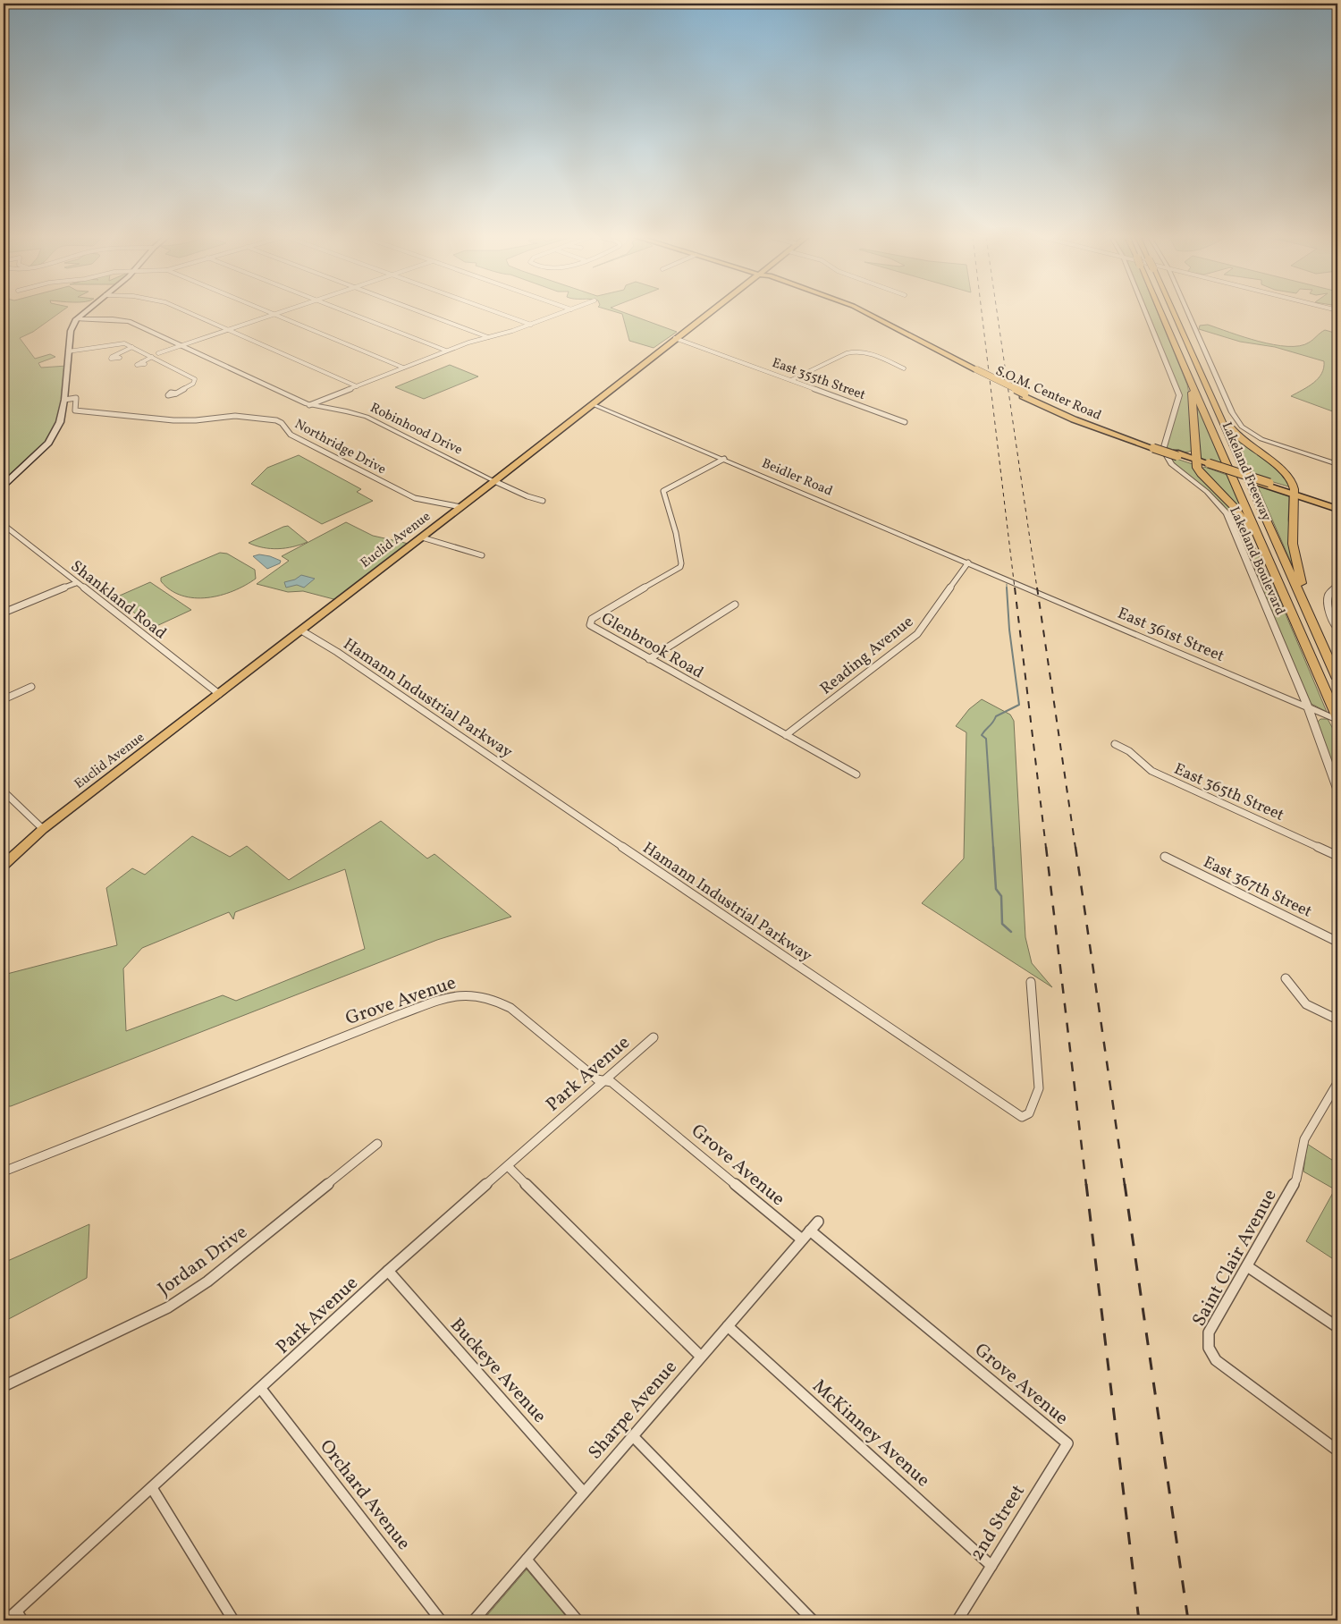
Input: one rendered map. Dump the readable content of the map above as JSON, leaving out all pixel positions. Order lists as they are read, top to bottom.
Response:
{
  "streets": {
    "highway": ["Lakeland Freeway"],
    "main road": ["S.O.M. Center Road", "Euclid Avenue"],
    "street": [
      "East 355th Street",
      "Robinhood Drive",
      "Northridge Drive",
      "Beidler Road",
      "Lakeland Boulevard",
      "Shankland Road",
      "East 361st Street",
      "Glenbrook Road",
      "Reading Avenue",
      "Hamann Industrial Parkway",
      "East 365th Street",
      "East 367th Street",
      "Grove Avenue",
      "Park Avenue",
      "Saint Clair Avenue",
      "Jordan Drive",
      "Buckeye Avenue",
      "Sharpe Avenue",
      "McKinney Avenue",
      "Orchard Avenue",
      "2nd Street"
    ]
  },
  "crossings": [
    ["East 355th Street", "Euclid Avenue"],
    ["Robinhood Drive", "Euclid Avenue"],
    ["Northridge Drive", "Euclid Avenue"],
    ["Lakeland Freeway", "East 361st Street"],
    ["Beidler Road", "Euclid Avenue"],
    ["Beidler Road", "East 361st Street"],
    ["Beidler Road", "Glenbrook Road"],
    ["Beidler Road", "Reading Avenue"],
    ["Euclid Avenue", "Shankland Road"],
    ["Euclid Avenue", "Hamann Industrial Parkway"],
    ["Lakeland Boulevard", "East 361st Street"],
    ["Glenbrook Road", "Reading Avenue"],
    ["Grove Avenue", "Park Avenue"],
    ["Grove Avenue", "Sharpe Avenue"],
    ["Grove Avenue", "2nd Street"],
    ["Park Avenue", "Buckeye Avenue"],
    ["Park Avenue", "Orchard Avenue"],
    ["Buckeye Avenue", "Sharpe Avenue"],
    ["Sharpe Avenue", "McKinney Avenue"],
    ["McKinney Avenue", "2nd Street"]
  ]
}
